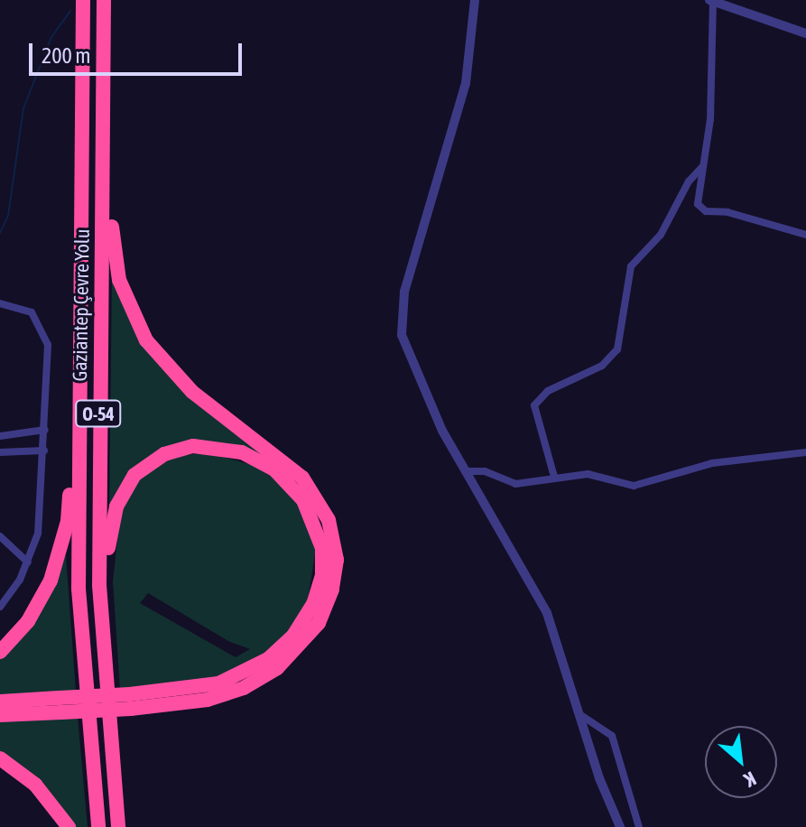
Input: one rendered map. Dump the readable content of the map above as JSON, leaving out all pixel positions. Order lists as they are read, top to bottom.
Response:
{
  "streets": {
    "highway": ["Gaziantep Çevre Yolu", "O-54"]
  },
  "scale_bar": "200 m",
  "north": "bottom right"
}
